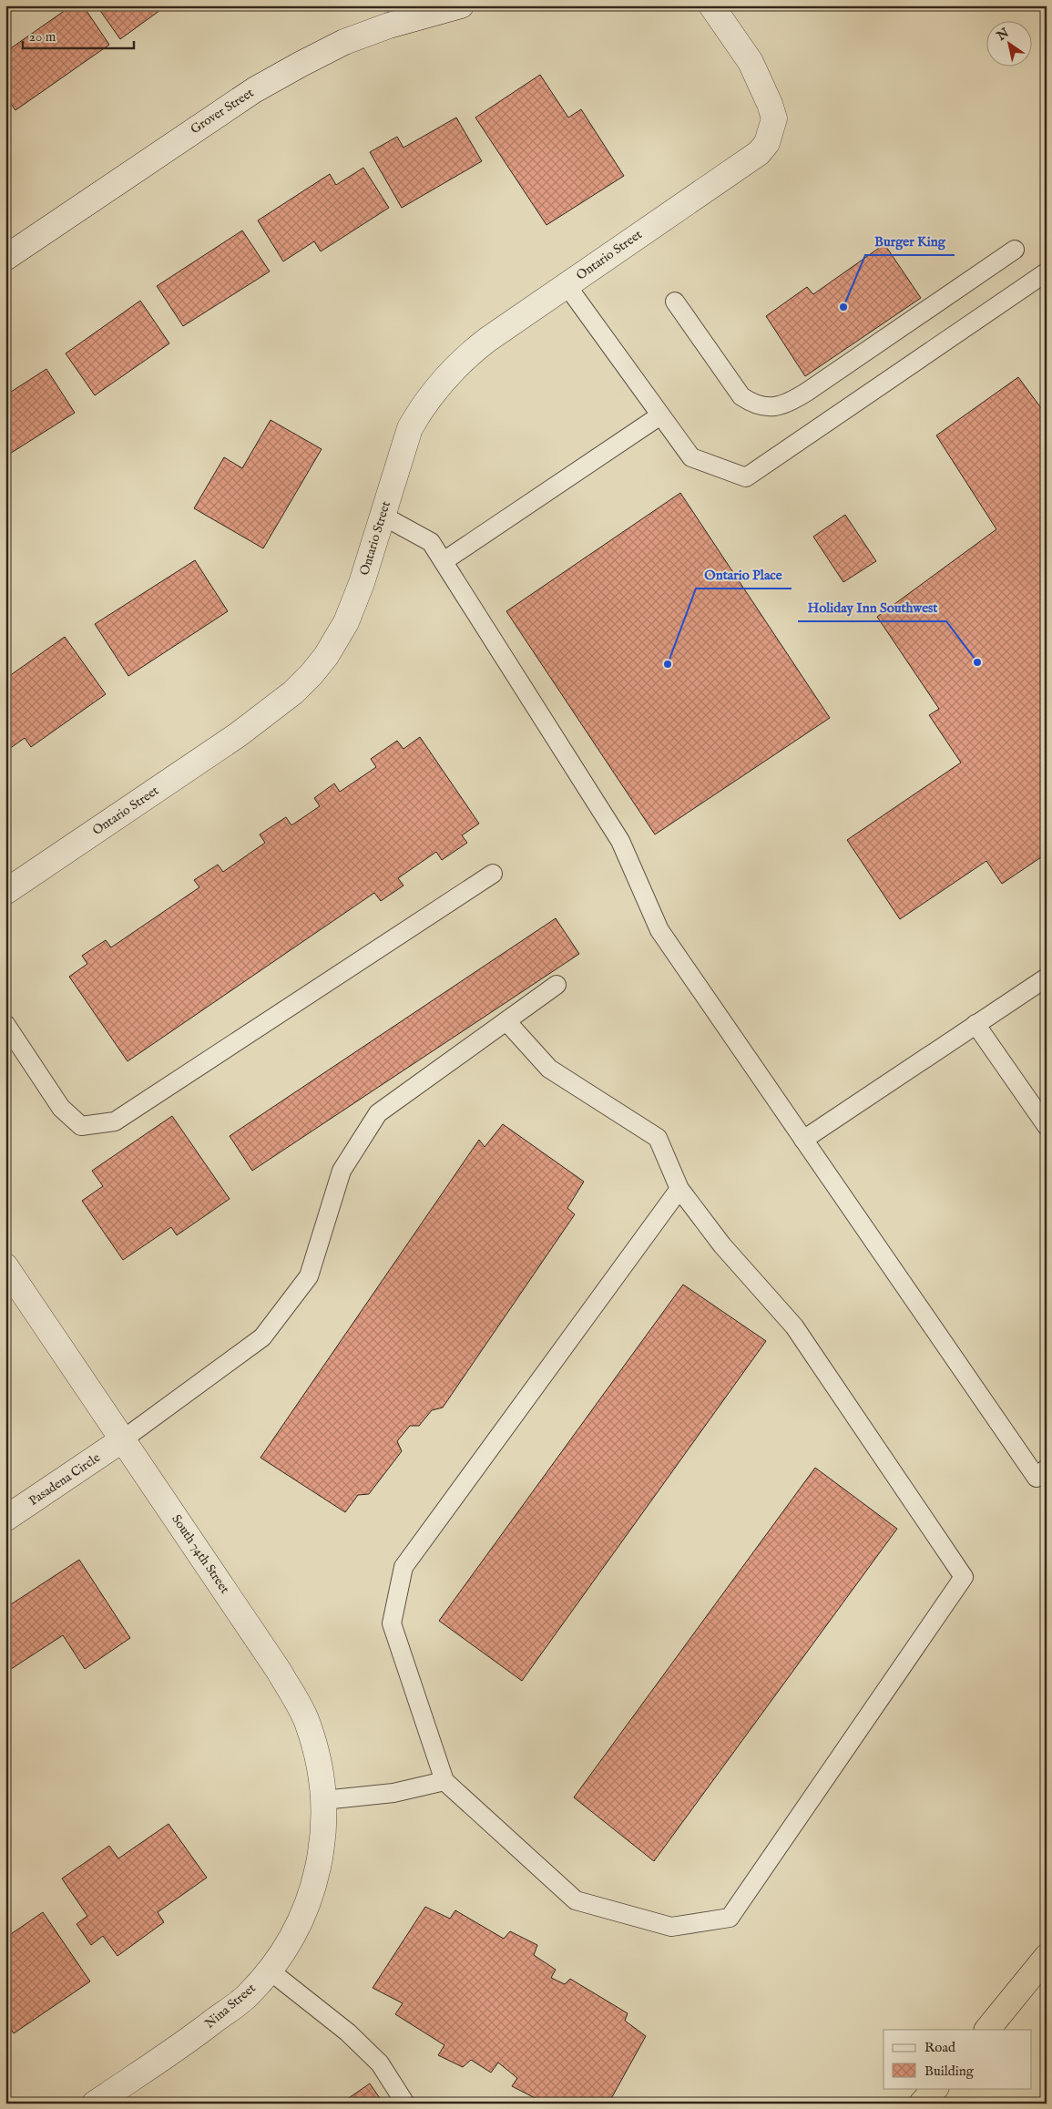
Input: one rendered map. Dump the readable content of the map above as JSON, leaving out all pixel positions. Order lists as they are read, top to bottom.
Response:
{
  "streets": {
    "street": [
      "Grover Street",
      "Ontario Street",
      "Pasadena Circle",
      "South 74th Street",
      "Nina Street"
    ]
  },
  "crossings": [
    ["Pasadena Circle", "South 74th Street"],
    ["South 74th Street", "Nina Street"]
  ],
  "places": ["Burger King", "Holiday Inn Southwest", "Ontario Place"],
  "legend": ["Road", "Building"],
  "scale_bar": "20 m",
  "north": "top left"
}
